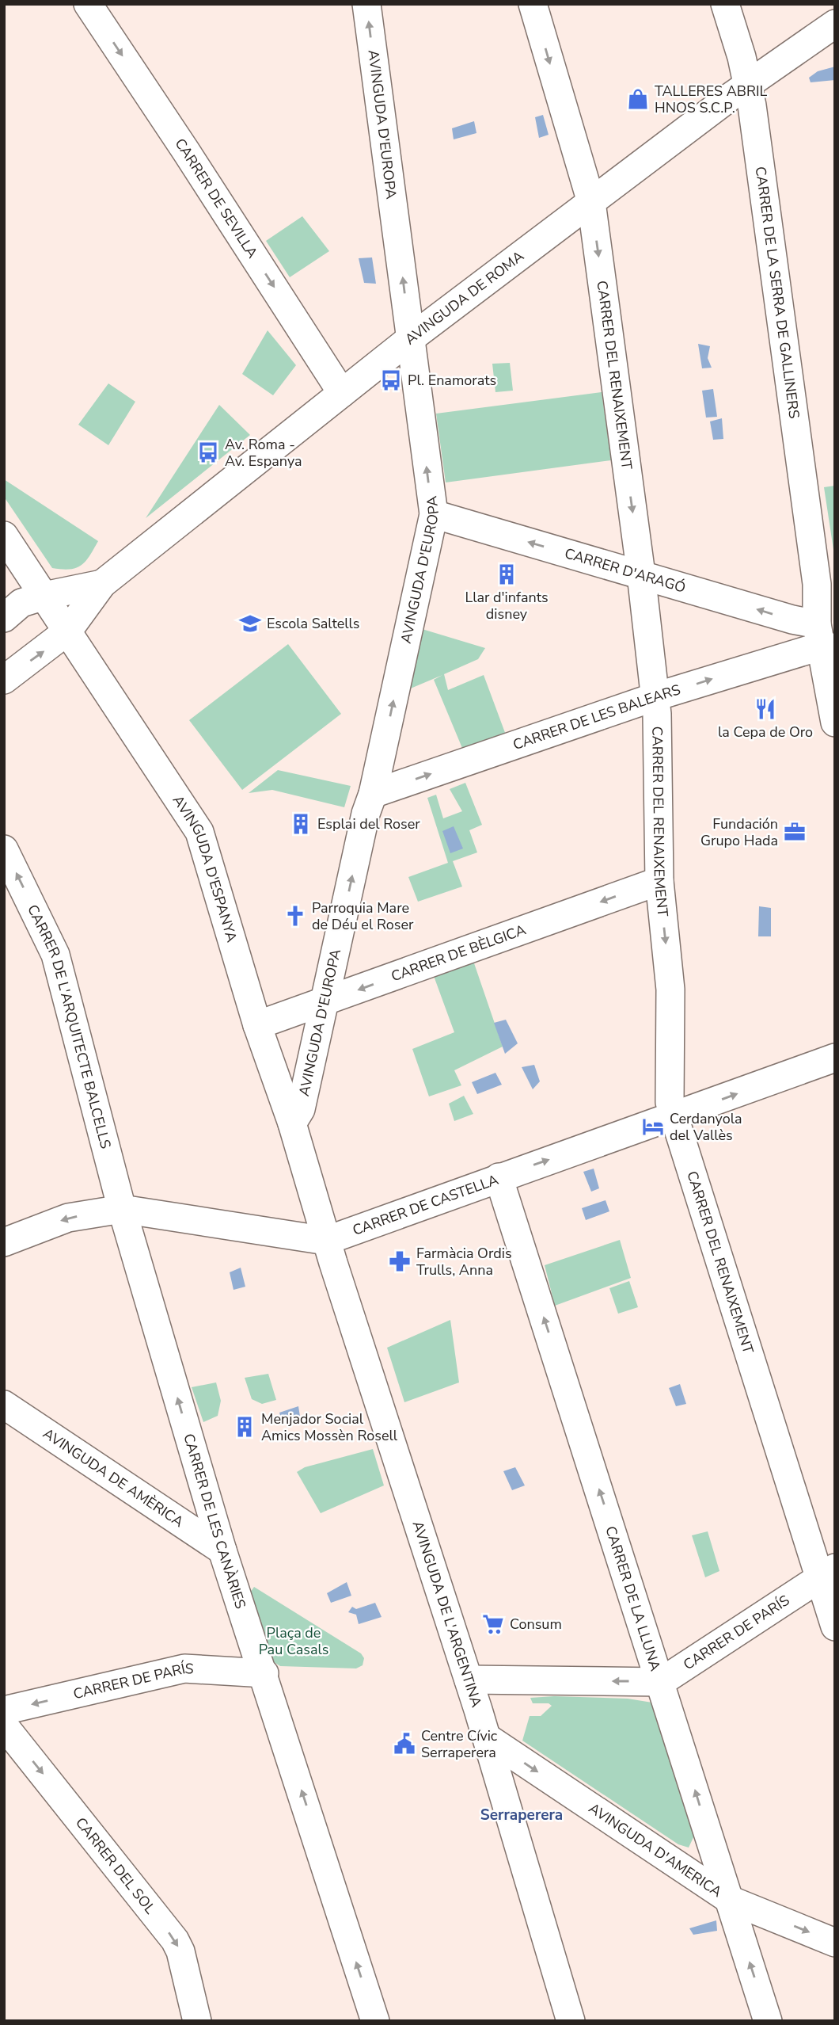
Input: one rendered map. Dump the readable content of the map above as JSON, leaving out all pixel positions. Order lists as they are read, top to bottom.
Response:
{
  "streets": {
    "street": [
      "AVINGUDA D'EUROPA",
      "CARRER DE SEVILLA",
      "CARRER DE LA SERRA DE GALLINERS",
      "AVINGUDA DE ROMA",
      "CARRER DEL RENAIXEMENT",
      "CARRER D'ARAGÓ",
      "CARRER DE LES BALEARS",
      "AVINGUDA D'ESPANYA",
      "CARRER DE BÈLGICA",
      "CARRER DE L'ARQUITECTE BALCELLS",
      "CARRER DE CASTELLA",
      "AVINGUDA DE AMÈRICA",
      "CARRER DE LES CANÀRIES",
      "CARRER DE LA LLUNA",
      "AVINGUDA DE L'ARGENTINA",
      "CARRER DE PARÍS",
      "AVINGUDA D'AMERICA",
      "CARRER DEL SOL"
    ]
  },
  "crossings": [
    ["AVINGUDA D'EUROPA", "AVINGUDA DE ROMA"],
    ["AVINGUDA D'EUROPA", "CARRER D'ARAGÓ"],
    ["AVINGUDA D'EUROPA", "CARRER DE LES BALEARS"],
    ["AVINGUDA D'EUROPA", "AVINGUDA D'ESPANYA"],
    ["AVINGUDA D'EUROPA", "CARRER DE BÈLGICA"],
    ["CARRER DE SEVILLA", "AVINGUDA DE ROMA"],
    ["CARRER DE LA SERRA DE GALLINERS", "AVINGUDA DE ROMA"],
    ["CARRER DE LA SERRA DE GALLINERS", "CARRER D'ARAGÓ"],
    ["CARRER DE LA SERRA DE GALLINERS", "CARRER DE LES BALEARS"],
    ["AVINGUDA DE ROMA", "CARRER DEL RENAIXEMENT"],
    ["AVINGUDA DE ROMA", "AVINGUDA D'ESPANYA"],
    ["CARRER DEL RENAIXEMENT", "CARRER D'ARAGÓ"],
    ["CARRER DEL RENAIXEMENT", "CARRER DE LES BALEARS"],
    ["CARRER DEL RENAIXEMENT", "CARRER DE BÈLGICA"],
    ["CARRER DEL RENAIXEMENT", "CARRER DE CASTELLA"],
    ["CARRER DEL RENAIXEMENT", "CARRER DE PARÍS"],
    ["CARRER D'ARAGÓ", "CARRER DE LES BALEARS"],
    ["AVINGUDA D'ESPANYA", "CARRER DE BÈLGICA"],
    ["AVINGUDA D'ESPANYA", "CARRER DE CASTELLA"],
    ["AVINGUDA D'ESPANYA", "AVINGUDA DE L'ARGENTINA"],
    ["CARRER DE L'ARQUITECTE BALCELLS", "CARRER DE CASTELLA"],
    ["CARRER DE L'ARQUITECTE BALCELLS", "CARRER DE LES CANÀRIES"],
    ["CARRER DE CASTELLA", "CARRER DE LES CANÀRIES"],
    ["CARRER DE CASTELLA", "CARRER DE LA LLUNA"],
    ["CARRER DE CASTELLA", "AVINGUDA DE L'ARGENTINA"],
    ["AVINGUDA DE AMÈRICA", "CARRER DE LES CANÀRIES"],
    ["CARRER DE LES CANÀRIES", "CARRER DE PARÍS"],
    ["CARRER DE LA LLUNA", "CARRER DE PARÍS"],
    ["CARRER DE LA LLUNA", "AVINGUDA D'AMERICA"],
    ["AVINGUDA DE L'ARGENTINA", "AVINGUDA D'AMERICA"]
  ],
  "one_way": [
    "AVINGUDA D'EUROPA",
    "CARRER DE SEVILLA",
    "CARRER DEL RENAIXEMENT",
    "CARRER D'ARAGÓ",
    "CARRER DE LES BALEARS",
    "CARRER DE BÈLGICA",
    "CARRER DE L'ARQUITECTE BALCELLS",
    "CARRER DE LES CANÀRIES",
    "CARRER DE LA LLUNA",
    "CARRER DE PARÍS",
    "AVINGUDA D'AMERICA",
    "CARRER DEL SOL"
  ],
  "districts": ["Serraperera"],
  "parks": ["Plaça de Pau Casals"],
  "places": {
    "shop": ["TALLERES ABRIL HNOS S.C.P."],
    "bus stop": ["Pl. Enamorats", "Av. Roma - Av. Espanya"],
    "building": ["Llar d'infants disney", "Esplai del Roser", "Menjador Social Amics Mossèn Rosell"],
    "school or university": ["Escola Saltells"],
    "restaurant": ["la Cepa de Oro"],
    "office": ["Fundación Grupo Hada"],
    "church": ["Parroquia Mare de Déu el Roser"],
    "hotel": ["Cerdanyola del Vallès"],
    "pharmacy": ["Farmàcia Ordis Trulls, Anna"],
    "supermarket": ["Consum"],
    "public building": ["Centre Cívic Serraperera"]
  }
}
